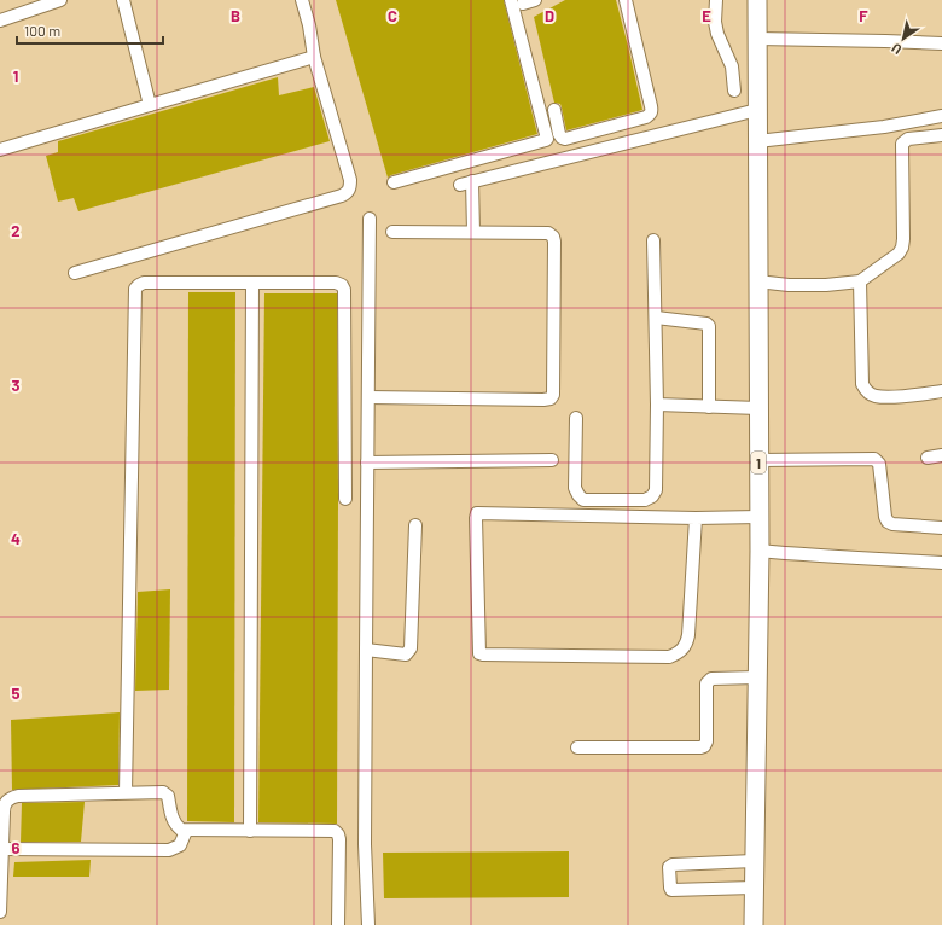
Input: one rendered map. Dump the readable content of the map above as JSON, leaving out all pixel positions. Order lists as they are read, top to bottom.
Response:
{
  "streets": {
    "highway": ["1"]
  },
  "scale_bar": "100 m",
  "north": "bottom left",
  "grid": {
    "columns": [
      "B",
      "C",
      "D",
      "E",
      "F"
    ],
    "rows": [
      "1",
      "2",
      "3",
      "4",
      "5",
      "6"
    ]
  }
}
